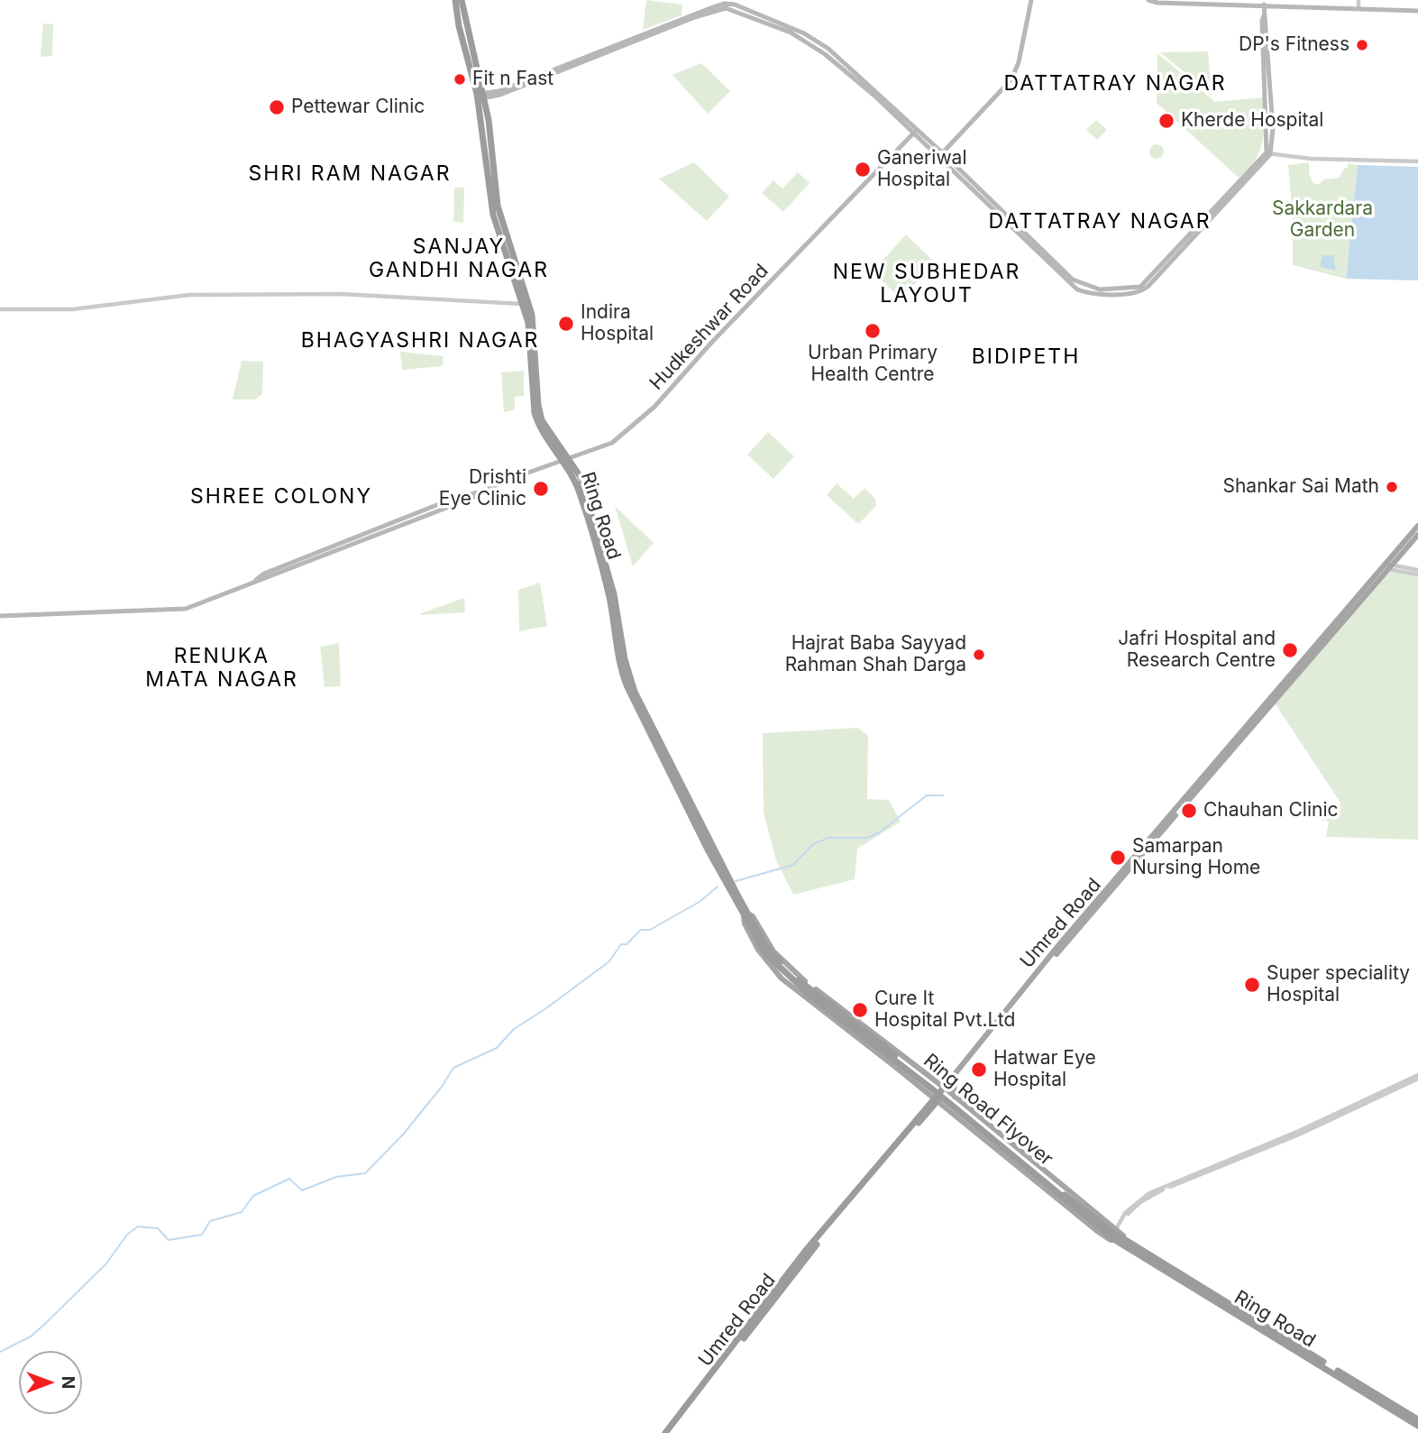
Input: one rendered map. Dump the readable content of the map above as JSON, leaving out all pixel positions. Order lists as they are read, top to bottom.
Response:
{
  "streets": {
    "highway": ["Ring Road", "Ring Road Flyover"],
    "main road": ["Hudkeshwar Road", "Umred Road"]
  },
  "crossings": [
    ["Hudkeshwar Road", "Ring Road"],
    ["Ring Road", "Ring Road Flyover"]
  ],
  "districts": [
    "DATTATRAY NAGAR",
    "SHRI RAM NAGAR",
    "DATTATRAY NAGAR",
    "SANJAY GANDHI NAGAR",
    "NEW SUBHEDAR LAYOUT",
    "BHAGYASHRI NAGAR",
    "BIDIPETH",
    "SHREE COLONY",
    "RENUKA MATA NAGAR"
  ],
  "parks": ["Sakkardara Garden"],
  "places": [
    "DP's Fitness",
    "Fit n Fast",
    "Pettewar Clinic",
    "Kherde Hospital",
    "Ganeriwal Hospital",
    "Indira Hospital",
    "Urban Primary Health Centre",
    "Shankar Sai Math",
    "Drishti Eye Clinic",
    "Jafri Hospital and Research Centre",
    "Hajrat Baba Sayyad Rahman Shah Darga",
    "Chauhan Clinic",
    "Samarpan Nursing Home",
    "Super speciality Hospital",
    "Cure It Hospital Pvt.Ltd",
    "Hatwar Eye Hospital"
  ],
  "north": "right"
}
